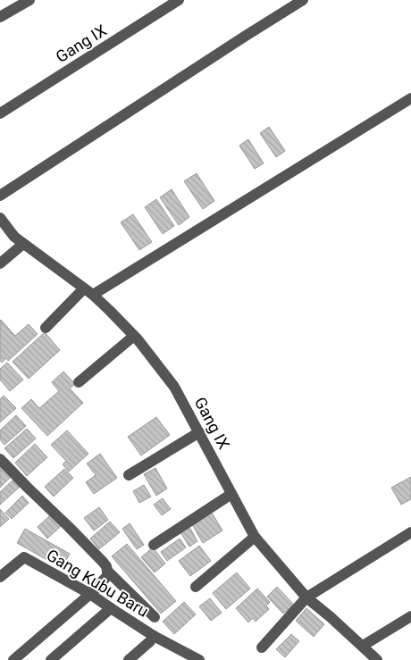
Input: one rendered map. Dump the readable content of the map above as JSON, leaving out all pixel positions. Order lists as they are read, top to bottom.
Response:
{
  "streets": {
    "street": ["Gang IX", "Gang Kubu Baru"]
  }
}
